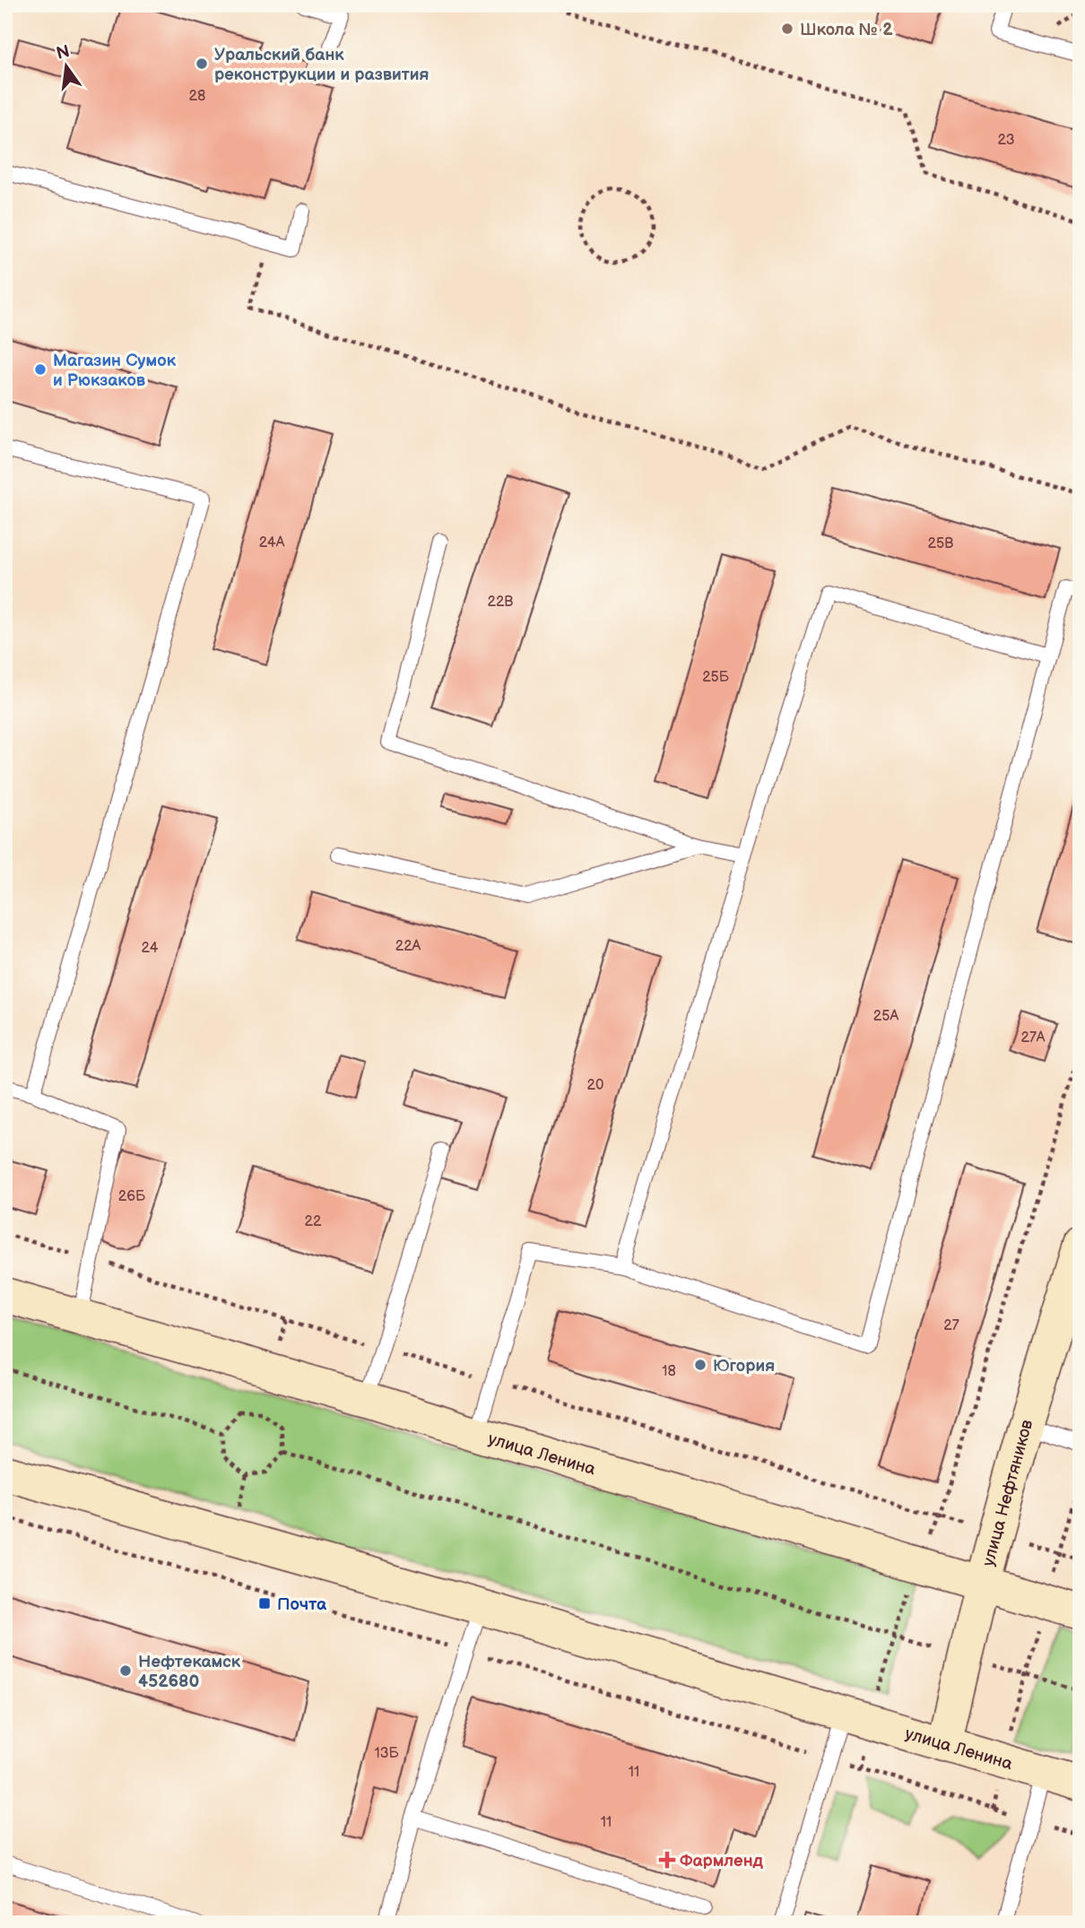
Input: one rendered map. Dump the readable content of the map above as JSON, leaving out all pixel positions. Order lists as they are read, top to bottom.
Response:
{
  "streets": {
    "main road": ["улица Ленина", "улица Нефтяников"]
  },
  "crossings": [
    ["улица Ленина", "улица Нефтяников"]
  ],
  "places": {
    "other": [
      "Школа № 2",
      "Уральский банк реконструкции и развития",
      "Магазин Сумок и Рюкзаков",
      "Югория",
      "Нефтекамск 452680"
    ],
    "transit": ["Почта"],
    "health": ["Фармленд"]
  },
  "house_numbers": [
    "28",
    "23",
    "24А",
    "25В",
    "22В",
    "25Б",
    "22А",
    "24",
    "25А",
    "27А",
    "20",
    "26Б",
    "22",
    "27",
    "18",
    "13Б",
    "11",
    "11"
  ],
  "north": "top"
}
